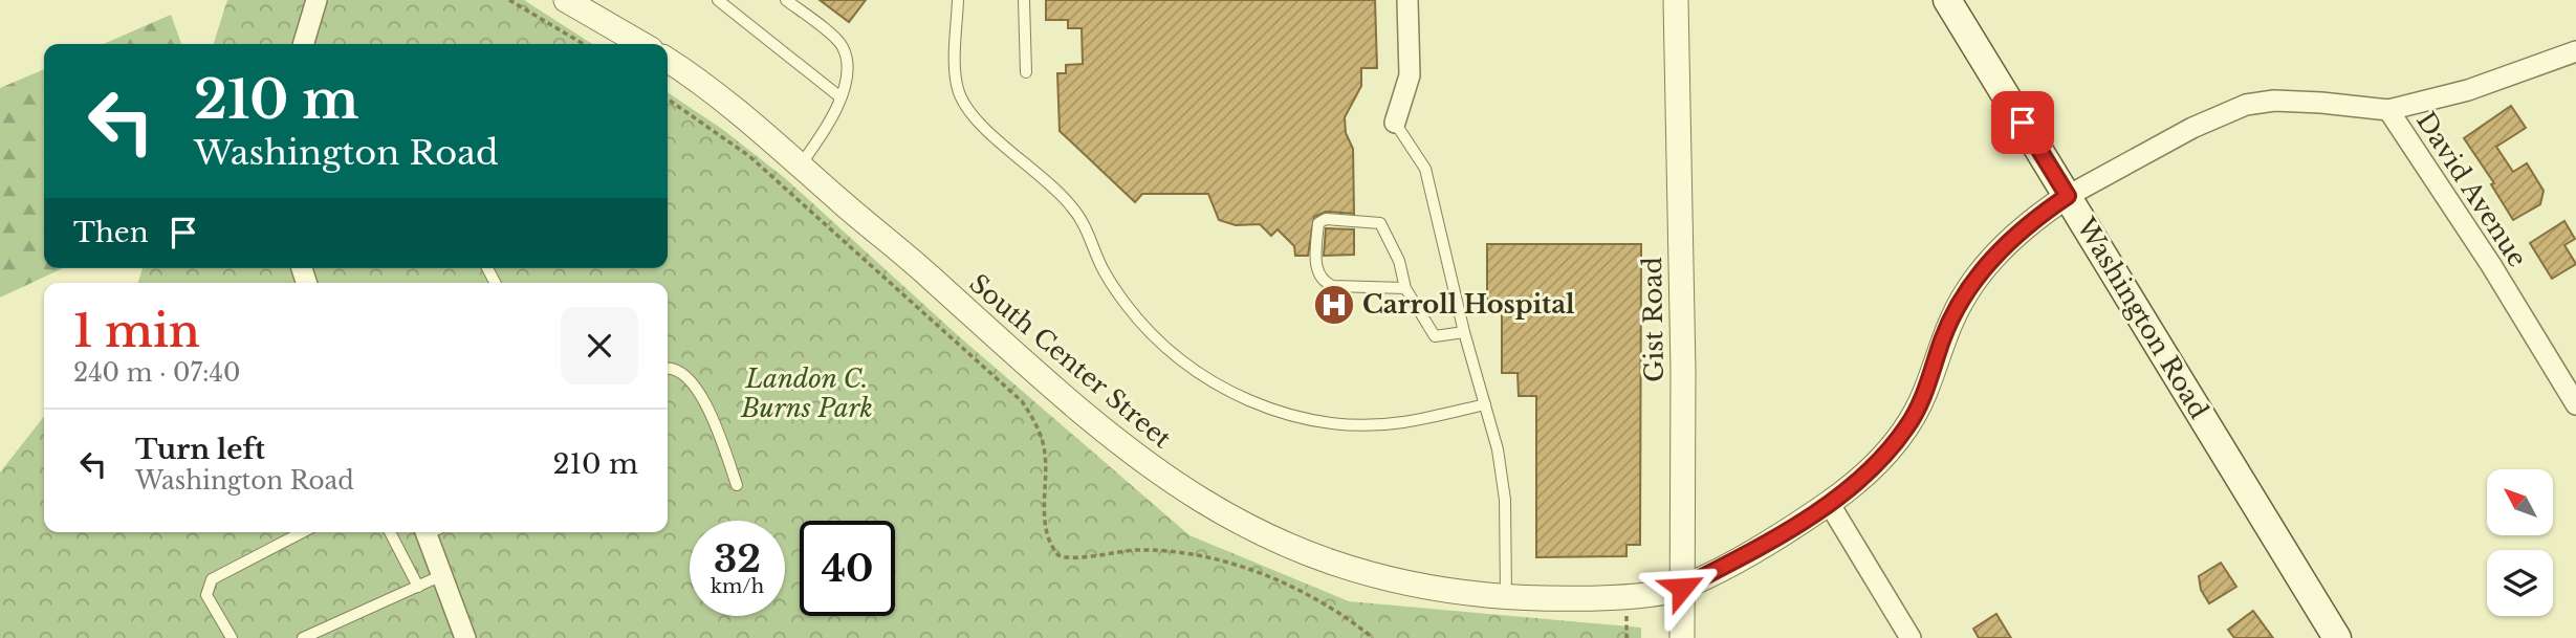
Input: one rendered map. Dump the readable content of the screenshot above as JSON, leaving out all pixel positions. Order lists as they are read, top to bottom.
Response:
{
  "streets": {
    "main road": ["Washington Road"],
    "street": ["David Avenue", "Gist Road", "South Center Street"]
  },
  "crossings": [
    ["David Avenue", "Washington Road"],
    ["David Avenue", "South Center Street"],
    ["Washington Road", "South Center Street"],
    ["Gist Road", "South Center Street"]
  ],
  "parks": ["Landon C. Burns Park"],
  "places": {
    "hospital": ["Carroll Hospital"]
  },
  "north": "top left",
  "page": {
    "turn": ["210 m", "Washington Road"],
    "then": "Then",
    "heading": ["1 min", "240 m · 07:40"],
    "list": [
      {
        "name": "Turn left",
        "note": "Washington Road",
        "value": "210 m"
      }
    ],
    "speed": "32 km/h",
    "limit": "40"
  }
}
